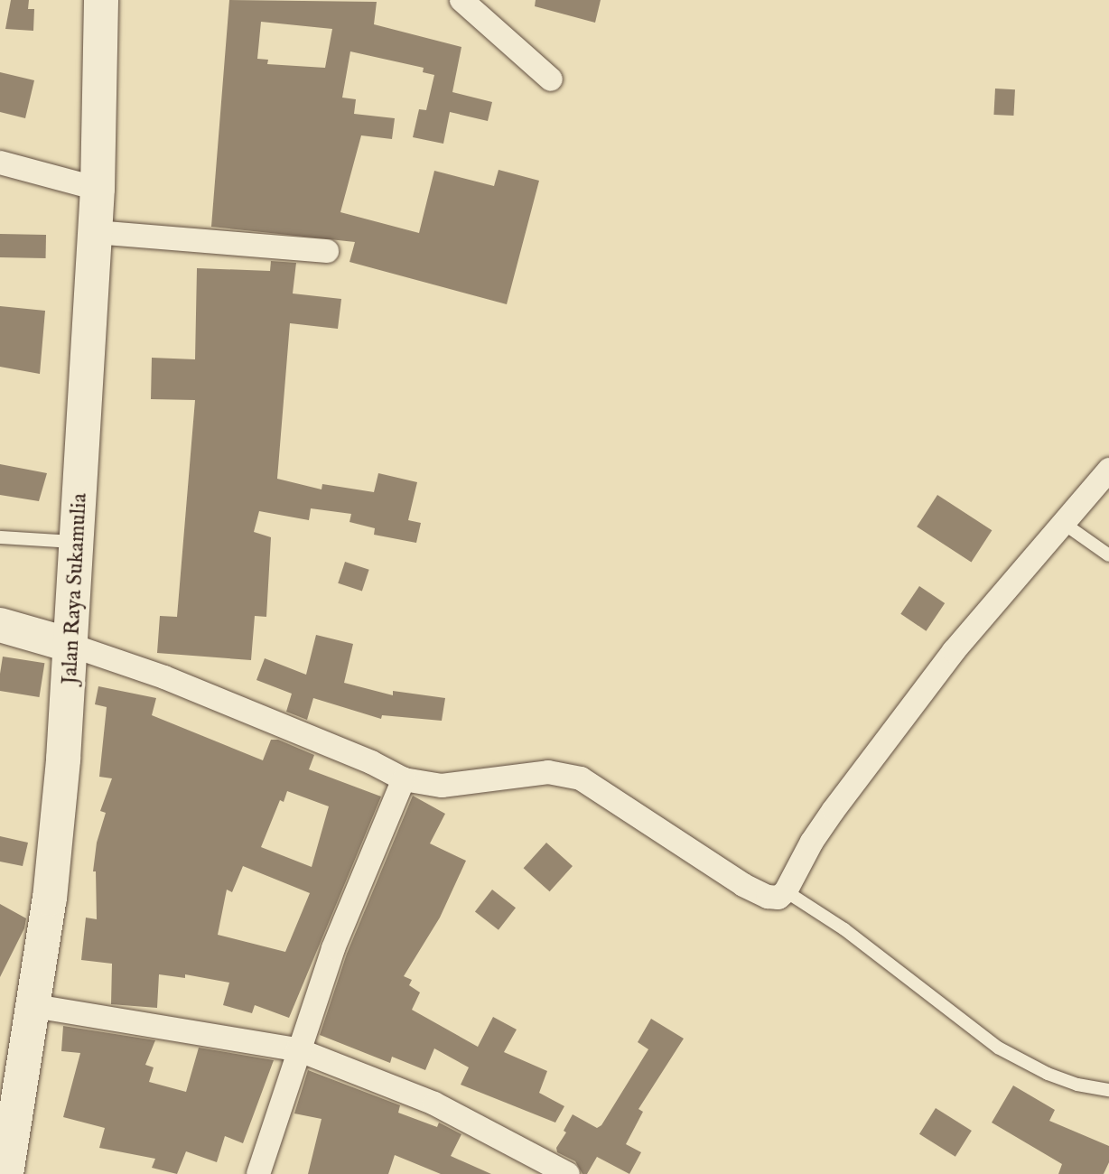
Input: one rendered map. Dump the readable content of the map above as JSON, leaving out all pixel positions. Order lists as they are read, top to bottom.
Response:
{
  "streets": {
    "main road": ["Jalan Raya Sukamulia"]
  }
}
